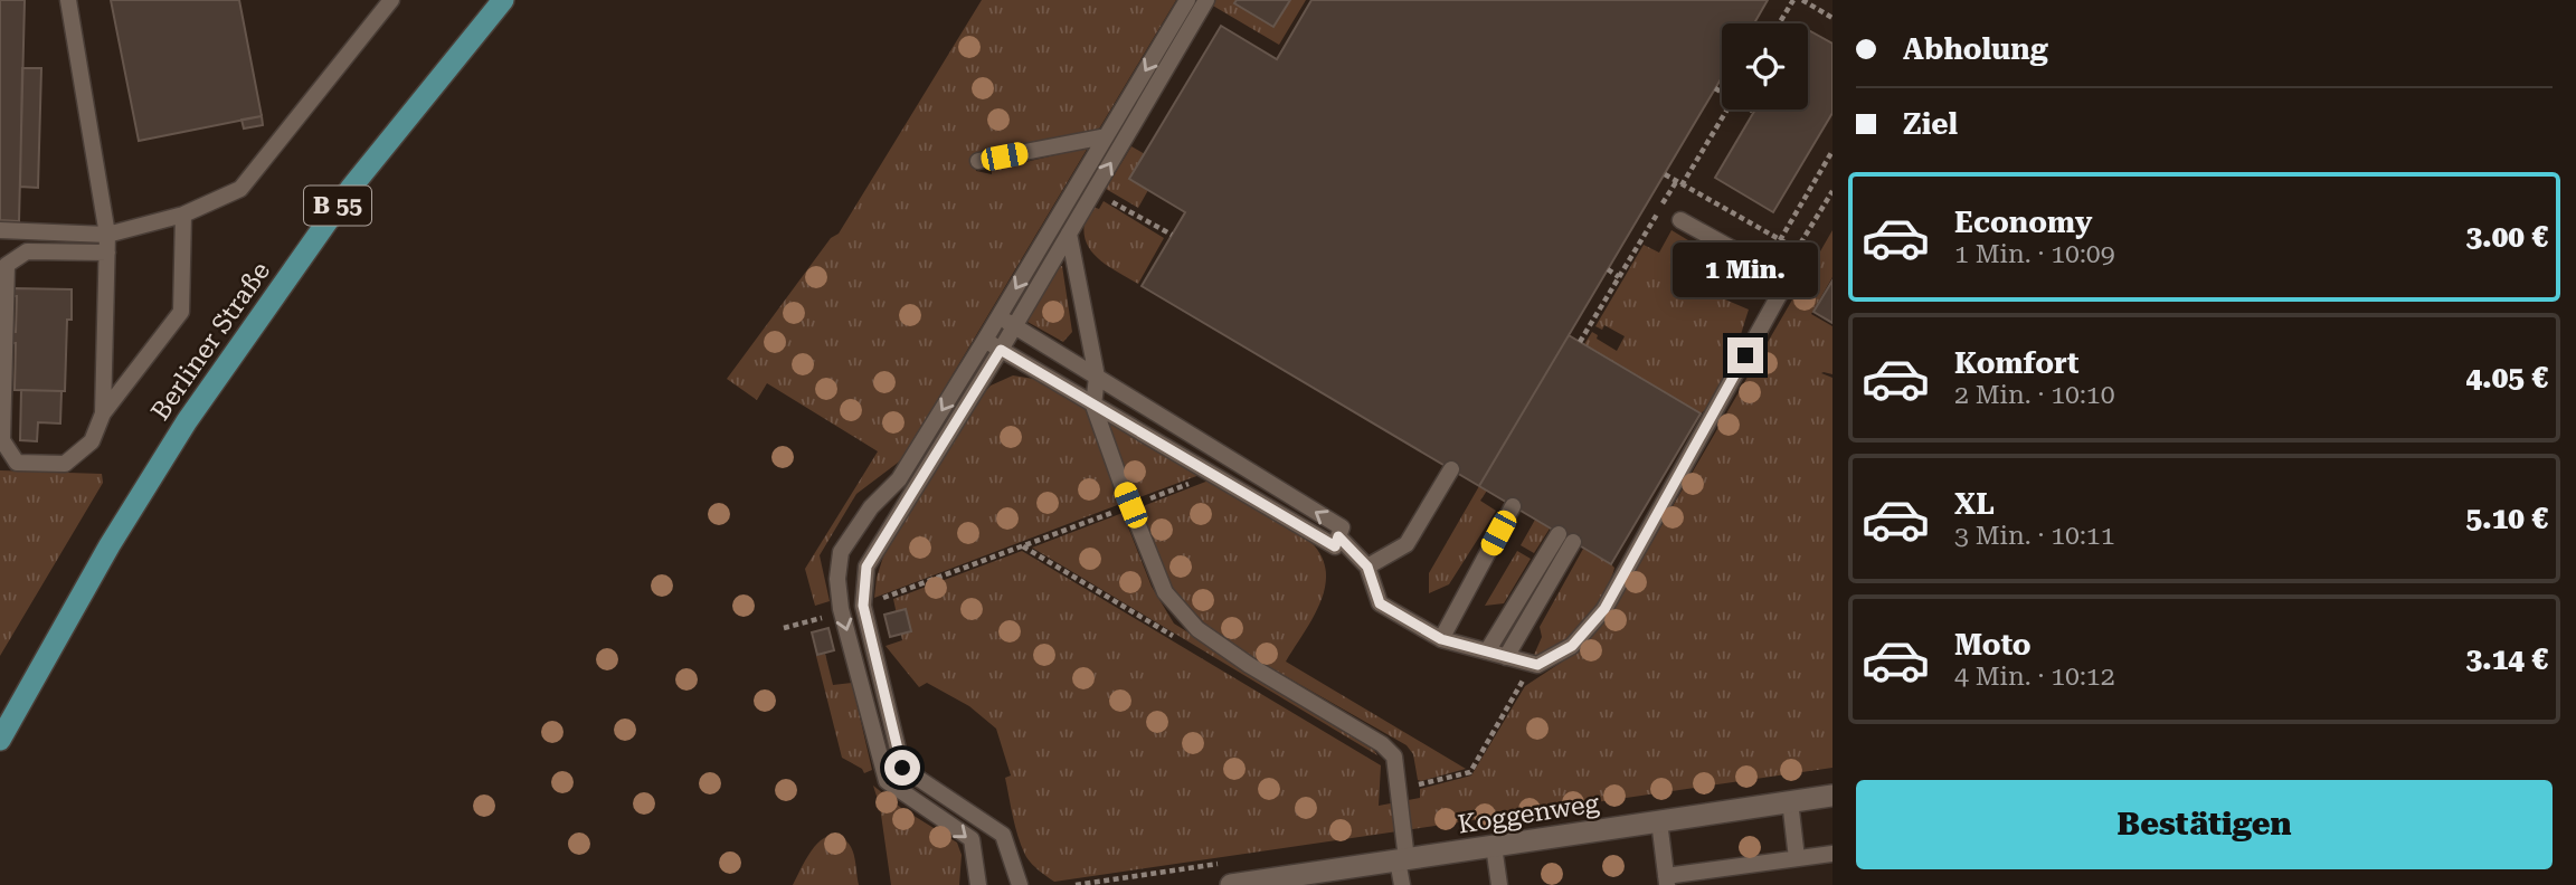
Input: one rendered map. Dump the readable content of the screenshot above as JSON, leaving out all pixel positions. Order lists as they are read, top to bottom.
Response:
{
  "streets": {
    "main road": ["B 55", "Berliner Straße"],
    "street": ["Koggenweg"]
  },
  "page": {
    "banner": ["Abholung", "Ziel"],
    "list": [
      {
        "name": "Economy",
        "note": "1 Min. · 10:09",
        "value": "3.00 €"
      },
      {
        "name": "Komfort",
        "note": "2 Min. · 10:10",
        "value": "4.05 €"
      },
      {
        "name": "XL",
        "note": "3 Min. · 10:11",
        "value": "5.10 €"
      },
      {
        "name": "Moto",
        "note": "4 Min. · 10:12",
        "value": "3.14 €"
      }
    ],
    "bubble": "1 Min.",
    "buttons": "Bestätigen"
  }
}
